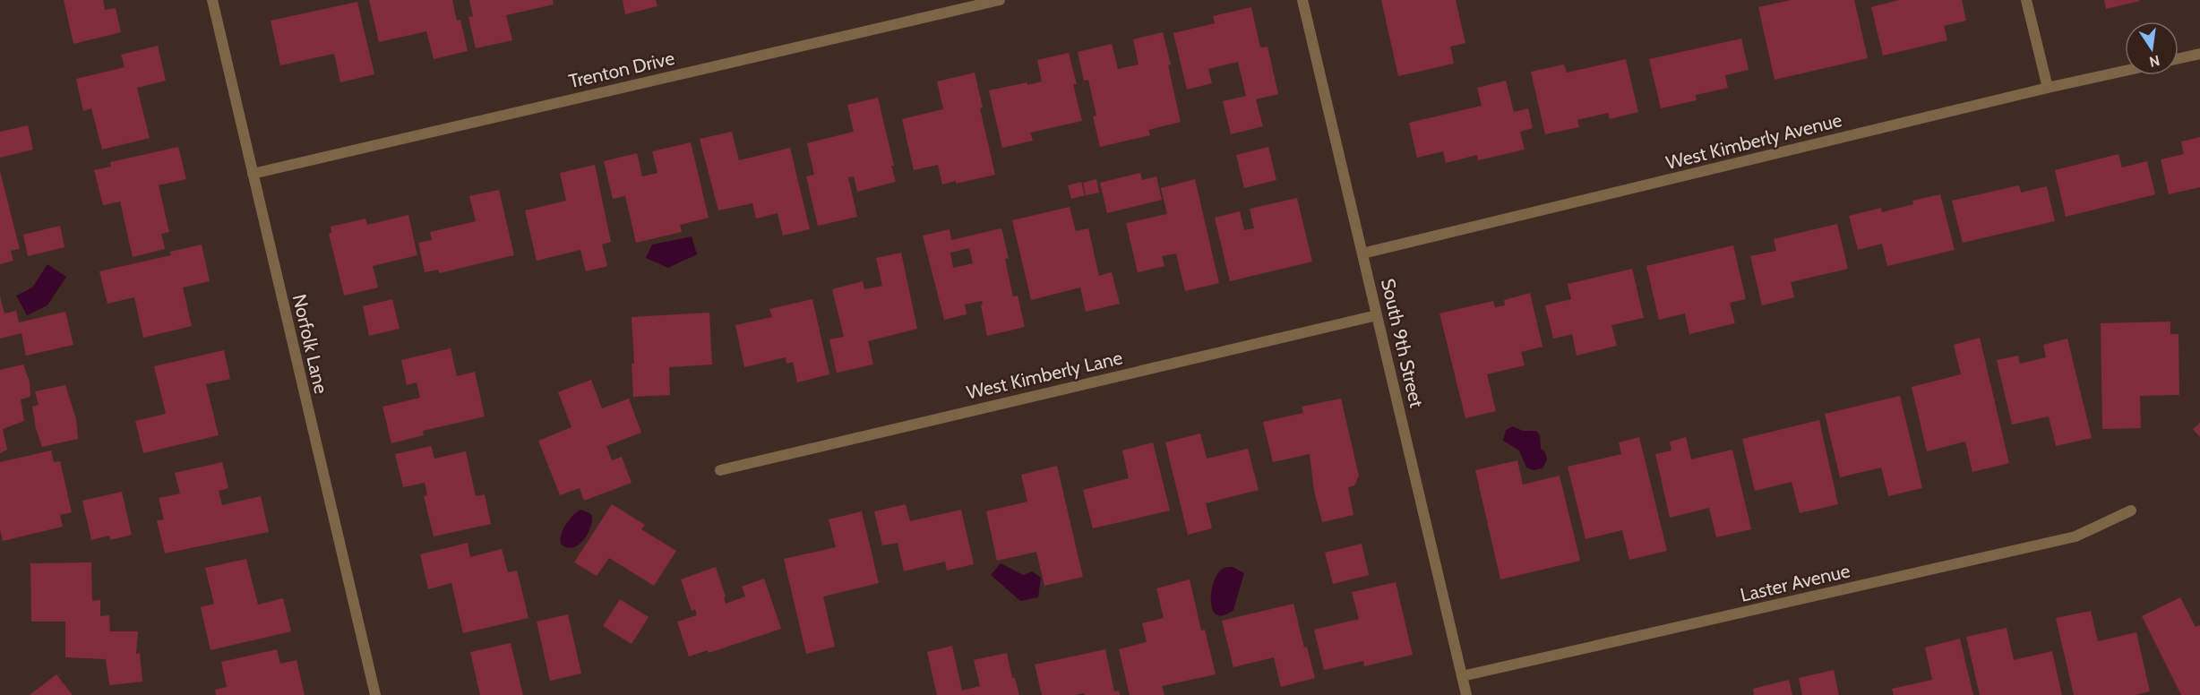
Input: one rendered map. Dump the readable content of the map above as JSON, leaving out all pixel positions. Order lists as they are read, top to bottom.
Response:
{
  "streets": {
    "street": [
      "Trenton Drive",
      "West Kimberly Avenue",
      "South 9th Street",
      "Norfolk Lane",
      "West Kimberly Lane",
      "Laster Avenue"
    ]
  },
  "crossings": [
    ["Trenton Drive", "Norfolk Lane"],
    ["West Kimberly Avenue", "South 9th Street"],
    ["South 9th Street", "West Kimberly Lane"],
    ["South 9th Street", "Laster Avenue"]
  ],
  "north": "bottom"
}
